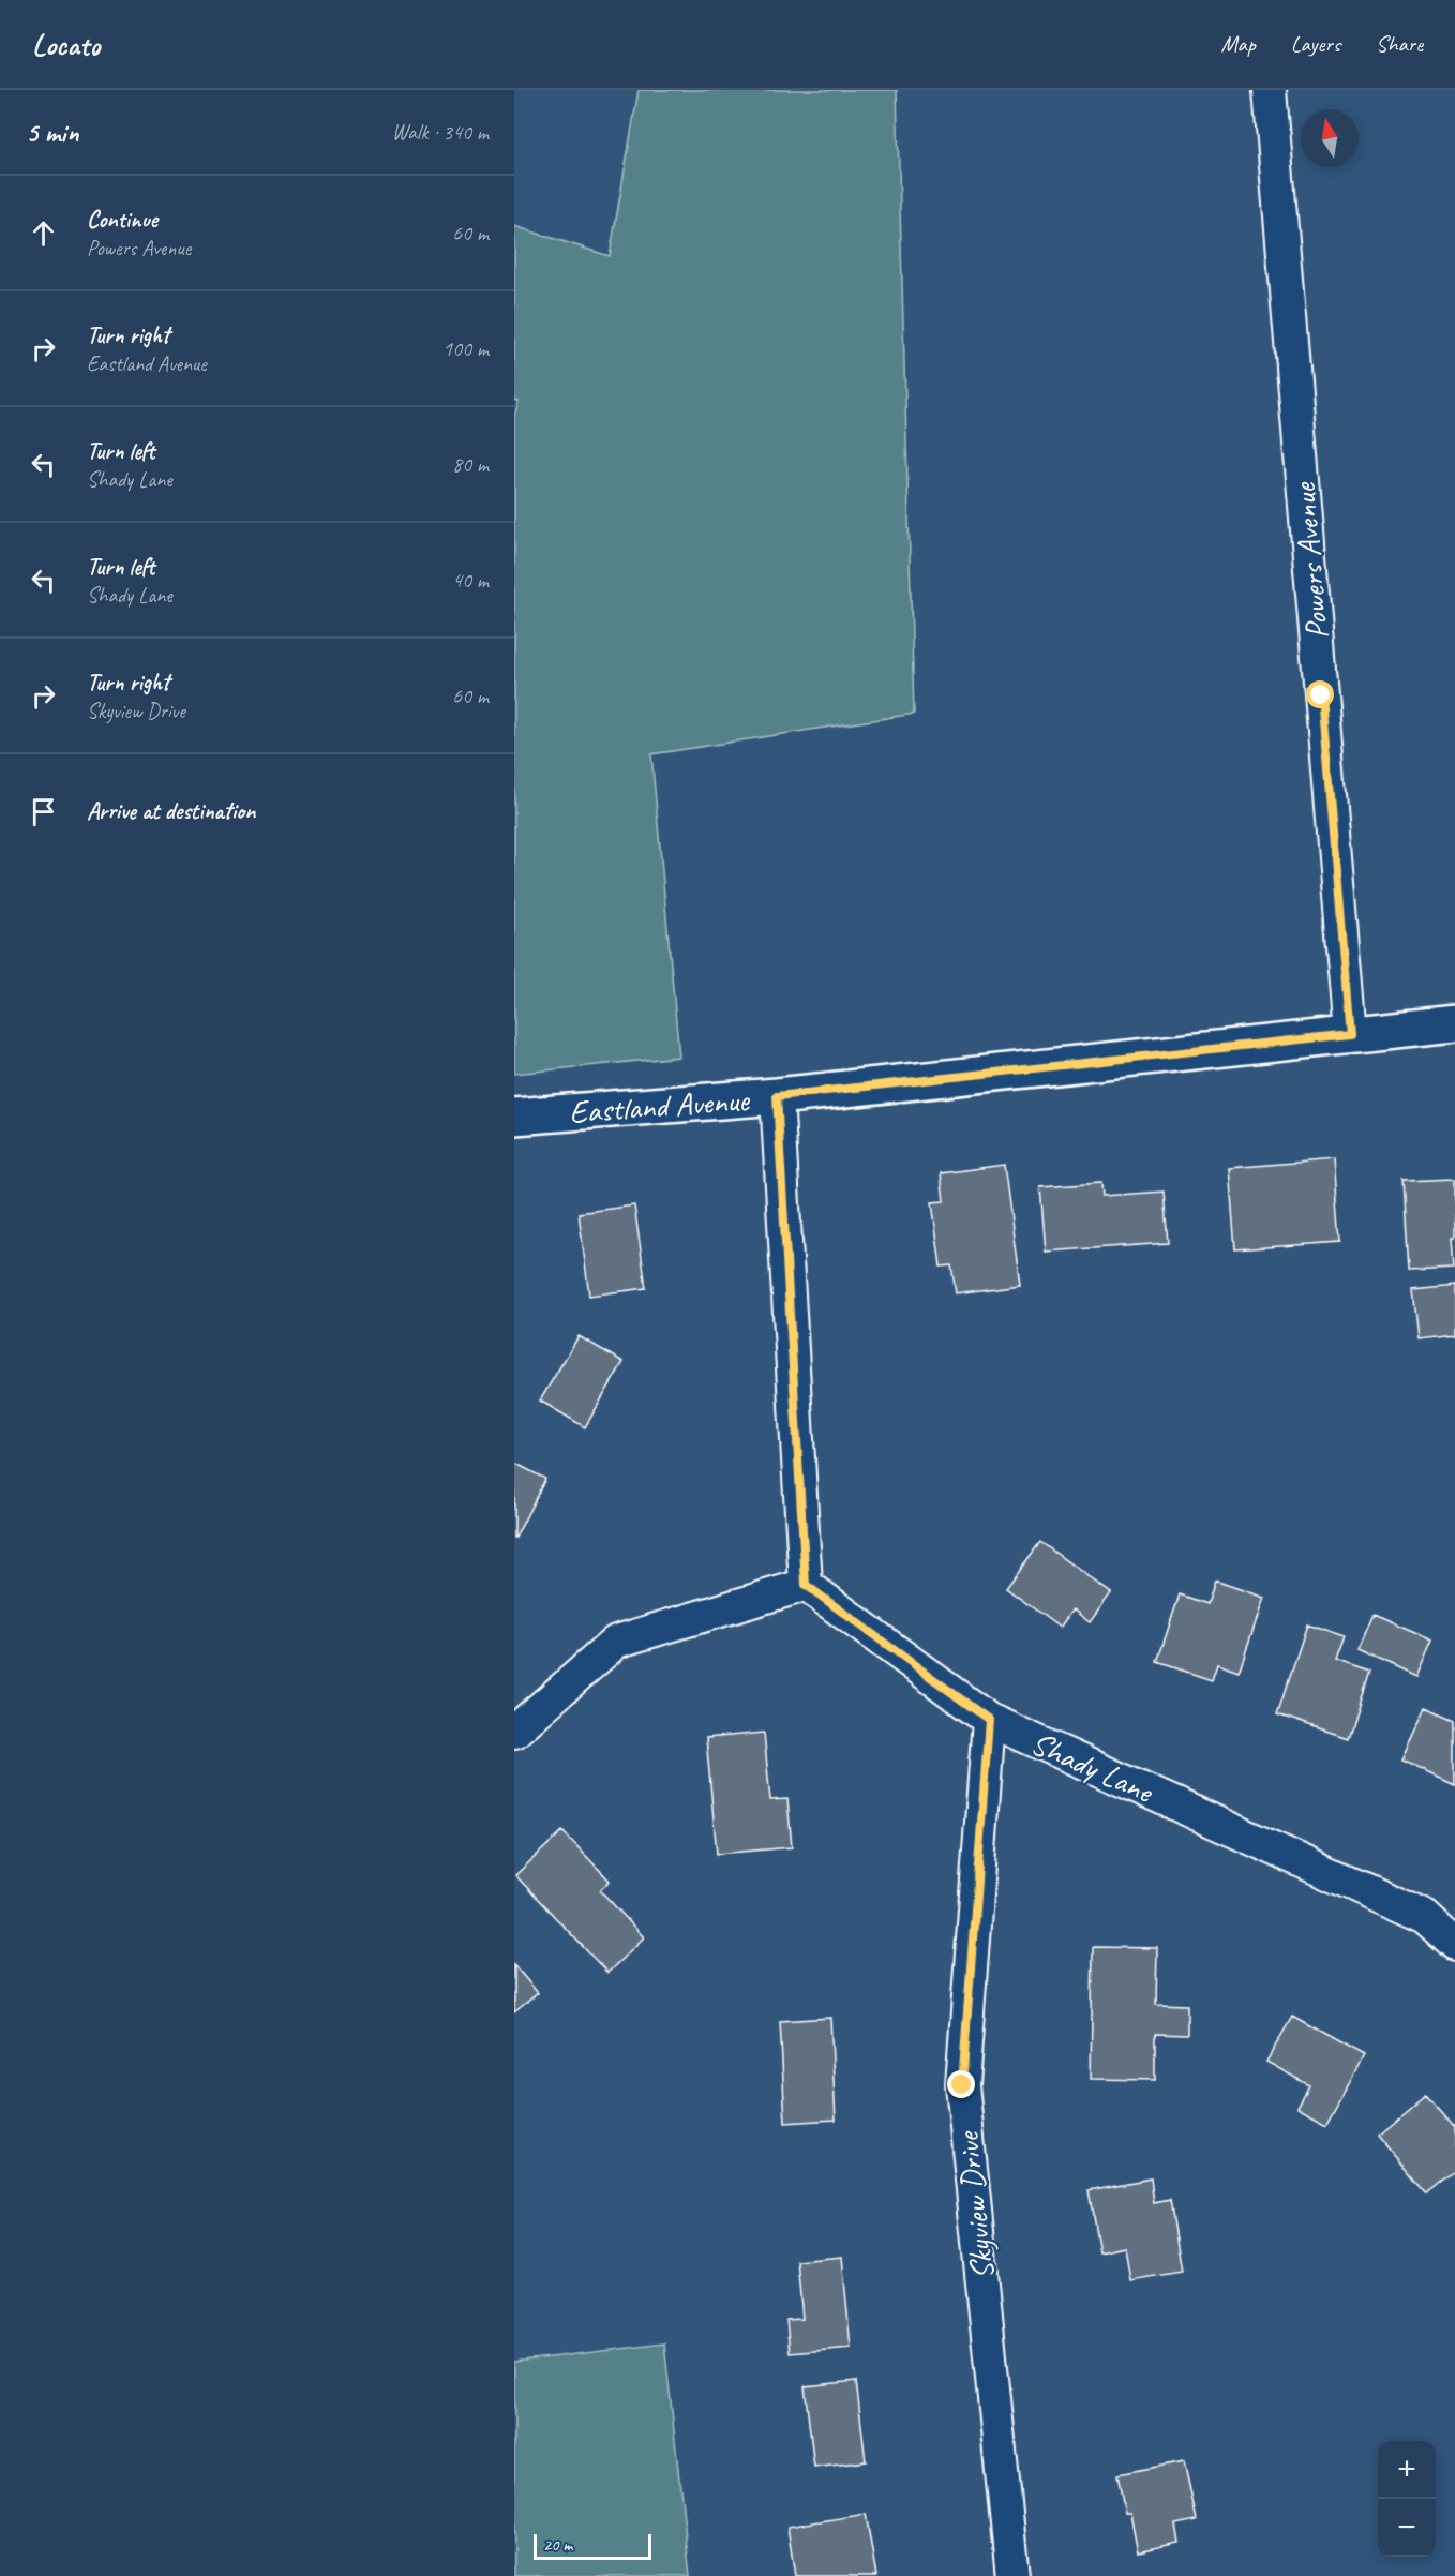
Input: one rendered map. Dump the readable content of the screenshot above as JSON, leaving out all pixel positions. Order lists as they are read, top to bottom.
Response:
{
  "streets": {
    "street": [
      "Powers Avenue",
      "Eastland Avenue",
      "Shady Lane",
      "Skyview Drive"
    ]
  },
  "crossings": [
    ["Powers Avenue", "Eastland Avenue"],
    ["Shady Lane", "Skyview Drive"]
  ],
  "scale_bar": "20 m",
  "north": "top",
  "page": {
    "header": "Locato",
    "nav": ["Map", "Layers", "Share"],
    "heading": ["5 min", "Walk · 340 m"],
    "list": [
      ["Continue", "Powers Avenue", "60 m"],
      ["Turn right", "Eastland Avenue", "100 m"],
      ["Turn left", "Shady Lane", "80 m"],
      ["Turn left", "Shady Lane", "40 m"],
      ["Turn right", "Skyview Drive", "60 m"],
      "Arrive at destination"
    ],
    "map_buttons": ["+", "−"],
    "scale": "20 m"
  }
}
